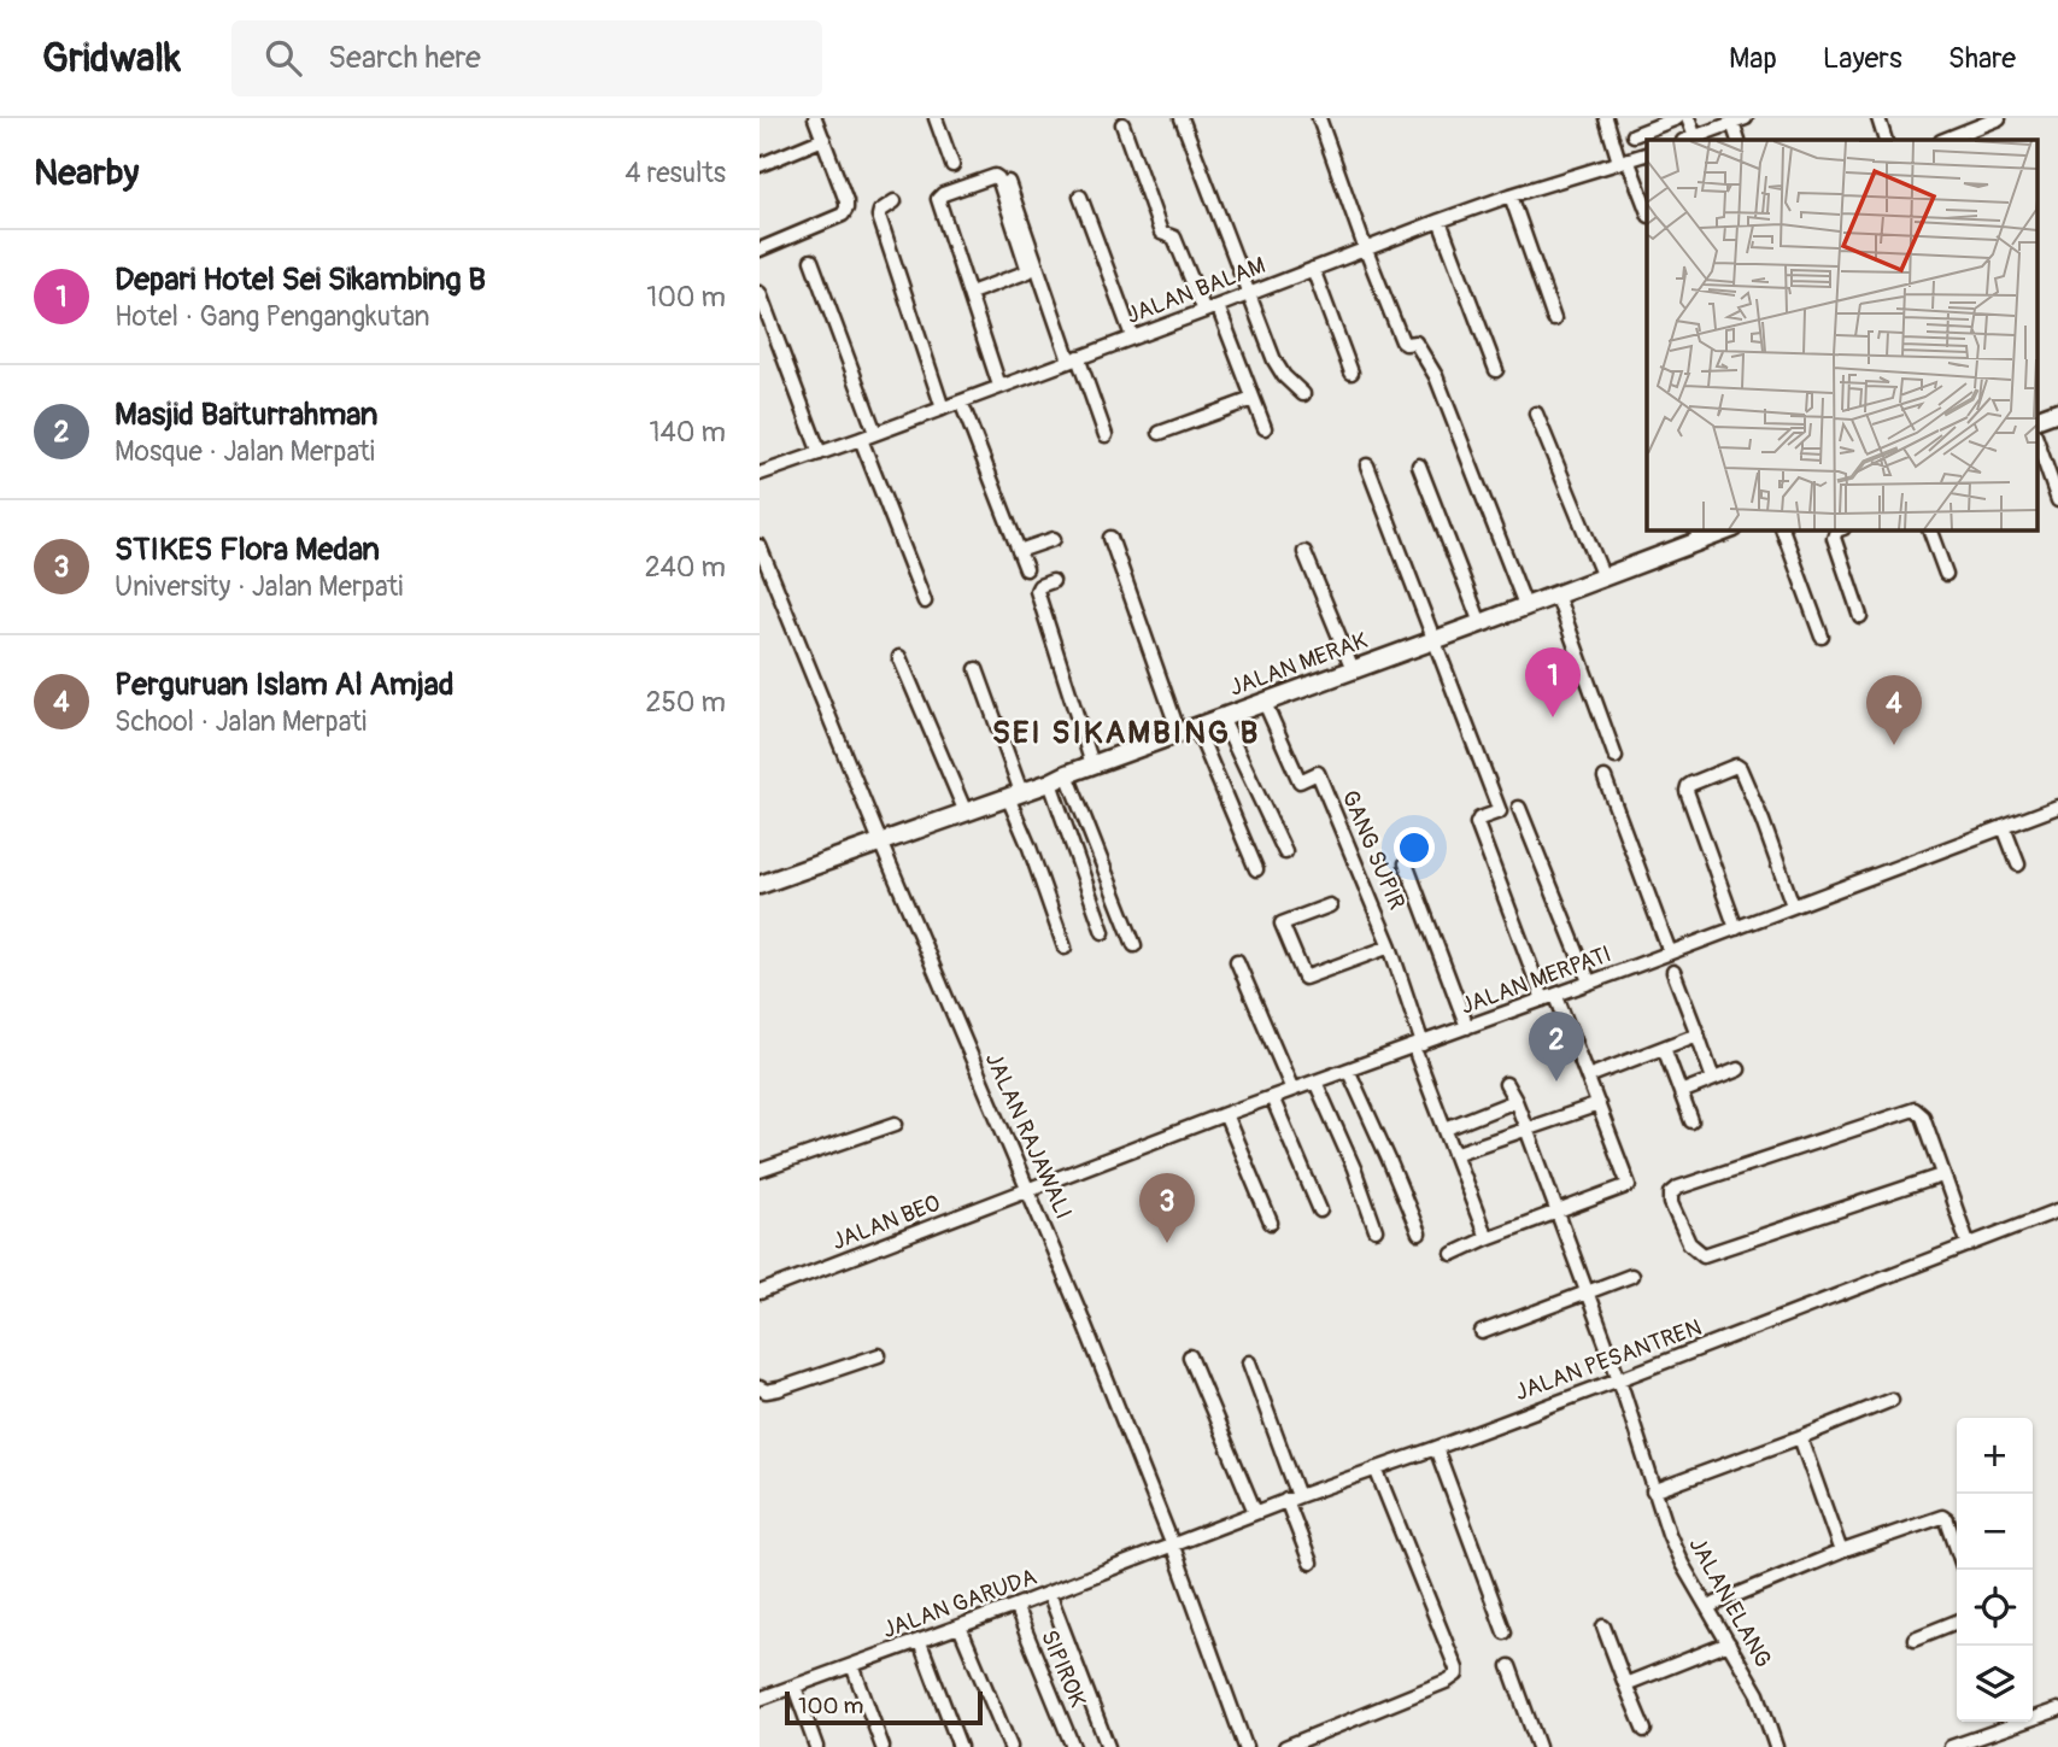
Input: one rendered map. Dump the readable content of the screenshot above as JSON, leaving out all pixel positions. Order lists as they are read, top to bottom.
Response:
{
  "streets": {
    "street": [
      "JALAN BALAM",
      "JALAN MERAK",
      "GANG SUPIR",
      "JALAN MERPATI",
      "JALAN RAJAWALI",
      "JALAN BEO",
      "JALAN PESANTREN",
      "JALAN ELANG",
      "JALAN GARUDA",
      "SIPIROK"
    ]
  },
  "crossings": [
    ["JALAN MERAK", "GANG SUPIR"],
    ["JALAN MERAK", "JALAN RAJAWALI"],
    ["GANG SUPIR", "JALAN MERPATI"],
    ["JALAN MERPATI", "JALAN RAJAWALI"],
    ["JALAN MERPATI", "JALAN BEO"],
    ["JALAN RAJAWALI", "JALAN BEO"],
    ["JALAN RAJAWALI", "JALAN PESANTREN"],
    ["JALAN RAJAWALI", "JALAN GARUDA"],
    ["JALAN PESANTREN", "JALAN ELANG"],
    ["JALAN PESANTREN", "JALAN GARUDA"],
    ["JALAN GARUDA", "SIPIROK"]
  ],
  "districts": ["SEI SIKAMBING B"],
  "scale_bar": "100 m",
  "page": {
    "header": "Gridwalk",
    "search": "Search here",
    "nav": ["Map", "Layers", "Share"],
    "heading": ["Nearby", "4 results"],
    "list": [
      {
        "mark": "1",
        "name": "Depari Hotel Sei Sikambing B",
        "note": "Hotel · Gang Pengangkutan",
        "value": "100 m"
      },
      {
        "mark": "2",
        "name": "Masjid Baiturrahman",
        "note": "Mosque · Jalan Merpati",
        "value": "140 m"
      },
      {
        "mark": "3",
        "name": "STIKES Flora Medan",
        "note": "University · Jalan Merpati",
        "value": "240 m"
      },
      {
        "mark": "4",
        "name": "Perguruan Islam Al Amjad",
        "note": "School · Jalan Merpati",
        "value": "250 m"
      }
    ],
    "pins": [
      "1",
      "4",
      "2",
      "3"
    ],
    "map_buttons": ["+", "−"],
    "scale": "100 m"
  }
}
